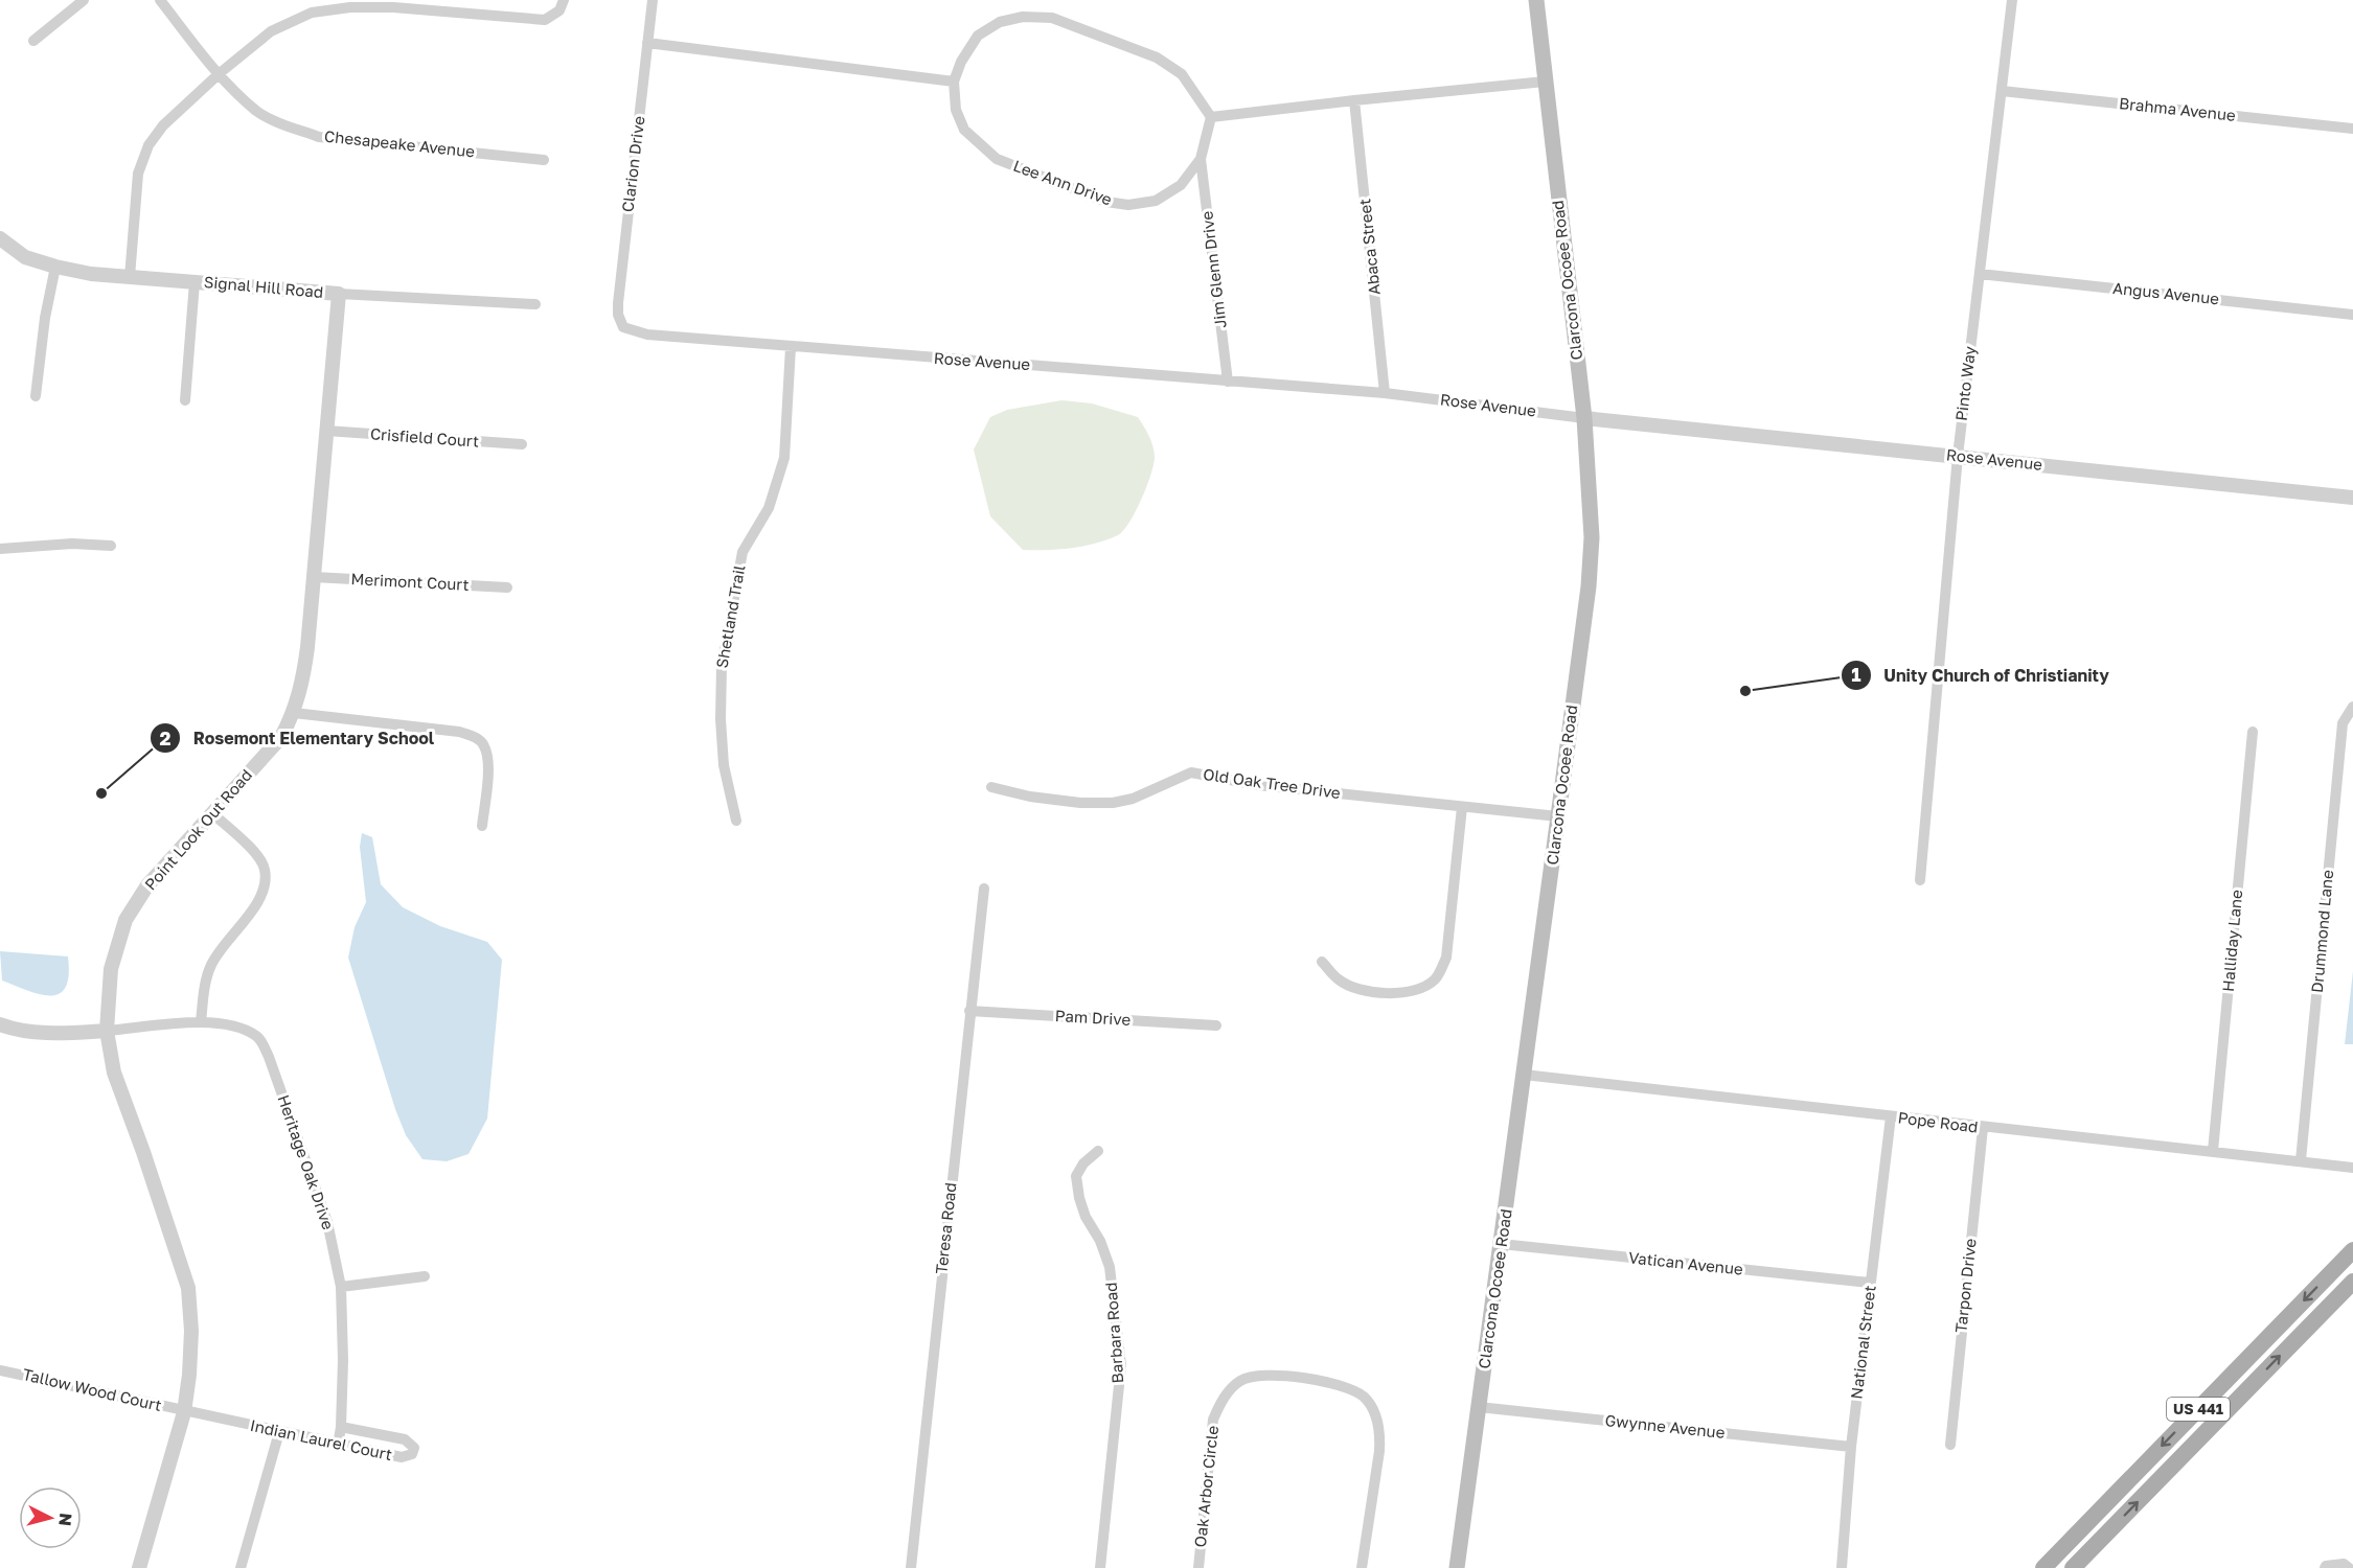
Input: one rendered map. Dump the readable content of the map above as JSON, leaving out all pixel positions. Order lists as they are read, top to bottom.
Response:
{
  "streets": {
    "main road": ["Clarcona Ocoee Road", "US 441"],
    "street": [
      "Brahma Avenue",
      "Chesapeake Avenue",
      "Clarion Drive",
      "Lee Ann Drive",
      "Abaca Street",
      "Jim Glenn Drive",
      "Signal Hill Road",
      "Angus Avenue",
      "Rose Avenue",
      "Pinto Way",
      "Crisfield Court",
      "Merimont Court",
      "Shetland Trail",
      "Old Oak Tree Drive",
      "Point Look Out Road",
      "Drummond Lane",
      "Halliday Lane",
      "Pam Drive",
      "Pope Road",
      "Heritage Oak Drive",
      "Teresa Road",
      "Vatican Avenue",
      "Tarpon Drive",
      "Barbara Road",
      "National Street",
      "Tallow Wood Court",
      "Gwynne Avenue",
      "Indian Laurel Court",
      "Oak Arbor Circle"
    ]
  },
  "crossings": [
    ["Brahma Avenue", "Pinto Way"],
    ["Clarion Drive", "Rose Avenue"],
    ["Lee Ann Drive", "Jim Glenn Drive"],
    ["Abaca Street", "Rose Avenue"],
    ["Jim Glenn Drive", "Rose Avenue"],
    ["Clarcona Ocoee Road", "Rose Avenue"],
    ["Clarcona Ocoee Road", "Old Oak Tree Drive"],
    ["Clarcona Ocoee Road", "Pope Road"],
    ["Clarcona Ocoee Road", "Vatican Avenue"],
    ["Clarcona Ocoee Road", "Gwynne Avenue"],
    ["Signal Hill Road", "Point Look Out Road"],
    ["Angus Avenue", "Pinto Way"],
    ["Rose Avenue", "Pinto Way"],
    ["Rose Avenue", "Shetland Trail"],
    ["Crisfield Court", "Point Look Out Road"],
    ["Merimont Court", "Point Look Out Road"],
    ["Point Look Out Road", "Heritage Oak Drive"],
    ["Point Look Out Road", "Tallow Wood Court"],
    ["Point Look Out Road", "Indian Laurel Court"],
    ["Drummond Lane", "Pope Road"],
    ["Halliday Lane", "Pope Road"],
    ["Pam Drive", "Teresa Road"],
    ["Pope Road", "Tarpon Drive"],
    ["Pope Road", "National Street"],
    ["Heritage Oak Drive", "Indian Laurel Court"],
    ["Vatican Avenue", "National Street"],
    ["National Street", "Gwynne Avenue"],
    ["Tallow Wood Court", "Indian Laurel Court"]
  ],
  "places": ["Unity Church of Christianity", "Rosemont Elementary School"],
  "north": "right"
}
